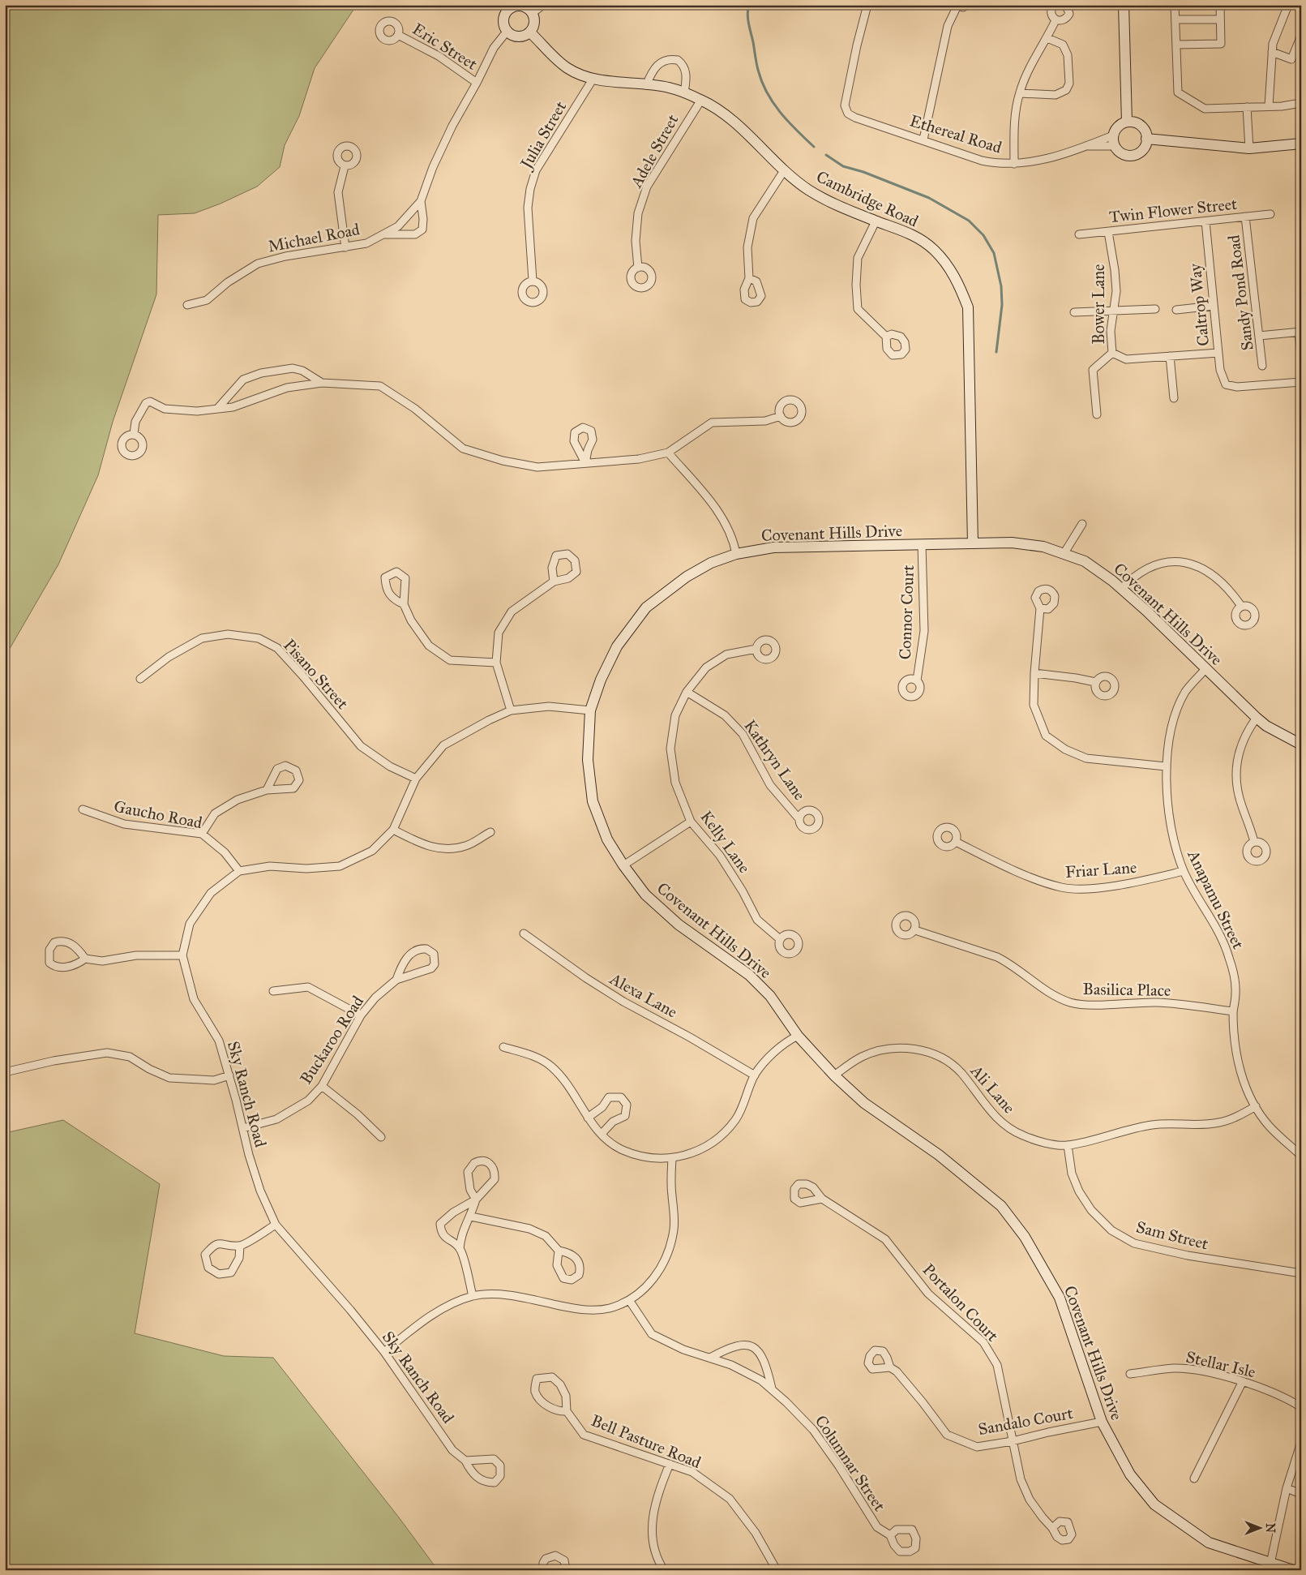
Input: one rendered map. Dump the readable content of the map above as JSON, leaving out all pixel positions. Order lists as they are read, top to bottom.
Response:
{
  "streets": {
    "street": [
      "Eric Street",
      "Ethereal Road",
      "Julia Street",
      "Adele Street",
      "Cambridge Road",
      "Twin Flower Street",
      "Michael Road",
      "Sandy Pond Road",
      "Bower Lane",
      "Caltrop Way",
      "Covenant Hills Drive",
      "Connor Court",
      "Pisano Street",
      "Kathryn Lane",
      "Gaucho Road",
      "Kelly Lane",
      "Friar Lane",
      "Anapamu Street",
      "Basilica Place",
      "Alexa Lane",
      "Buckaroo Road",
      "Ali Lane",
      "Sky Ranch Road",
      "Sam Street",
      "Portalon Court",
      "Stellar Isle",
      "Sandalo Court",
      "Bell Pasture Road",
      "Columnar Street"
    ]
  },
  "crossings": [
    ["Eric Street", "Michael Road"],
    ["Julia Street", "Cambridge Road"],
    ["Adele Street", "Cambridge Road"],
    ["Cambridge Road", "Michael Road"],
    ["Cambridge Road", "Covenant Hills Drive"],
    ["Twin Flower Street", "Sandy Pond Road"],
    ["Twin Flower Street", "Bower Lane"],
    ["Twin Flower Street", "Caltrop Way"],
    ["Bower Lane", "Caltrop Way"],
    ["Covenant Hills Drive", "Connor Court"],
    ["Covenant Hills Drive", "Anapamu Street"],
    ["Covenant Hills Drive", "Ali Lane"],
    ["Covenant Hills Drive", "Sky Ranch Road"],
    ["Covenant Hills Drive", "Sandalo Court"],
    ["Pisano Street", "Sky Ranch Road"],
    ["Kathryn Lane", "Kelly Lane"],
    ["Gaucho Road", "Sky Ranch Road"],
    ["Friar Lane", "Anapamu Street"],
    ["Anapamu Street", "Basilica Place"],
    ["Anapamu Street", "Ali Lane"],
    ["Buckaroo Road", "Sky Ranch Road"],
    ["Ali Lane", "Sam Street"],
    ["Portalon Court", "Sandalo Court"]
  ],
  "north": "right"
}
